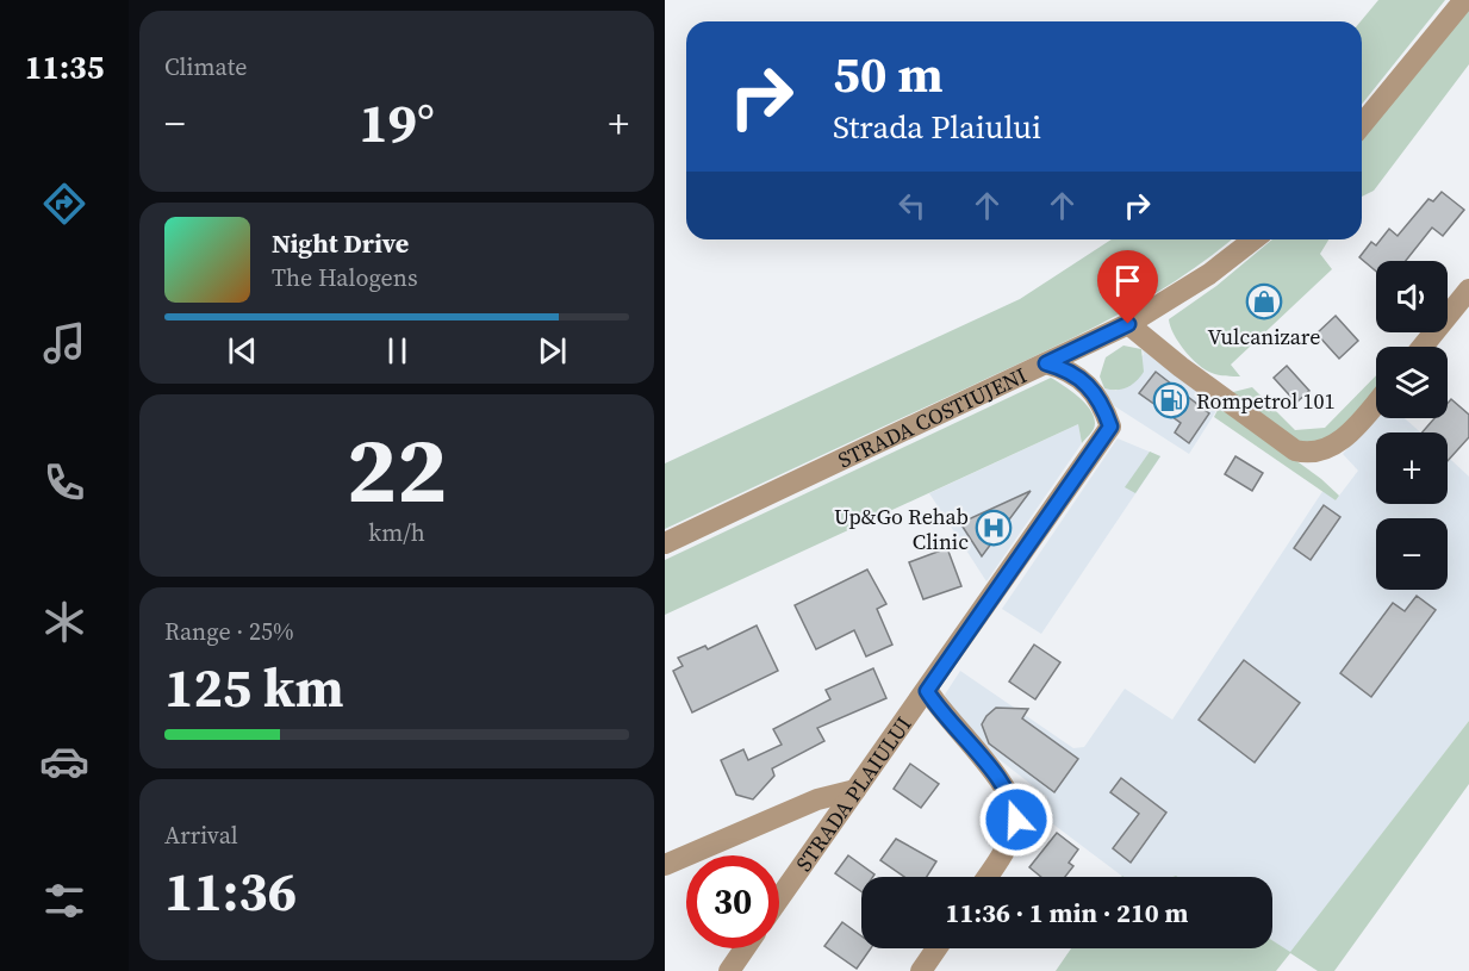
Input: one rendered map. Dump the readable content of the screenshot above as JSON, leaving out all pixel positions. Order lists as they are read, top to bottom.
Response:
{
  "streets": {
    "street": ["STRADA COSTIUJENI", "STRADA PLAIULUI"]
  },
  "crossings": [
    ["STRADA COSTIUJENI", "STRADA PLAIULUI"]
  ],
  "places": {
    "shop": ["Vulcanizare"],
    "fuel station": ["Rompetrol 101"],
    "hospital": ["Up&Go Rehab Clinic"]
  },
  "page": {
    "tabs": "11:35",
    "tile": [
      "Climate",
      ["22", "km/h"],
      ["Range · 25%", "125 km"],
      ["Arrival", "11:36"]
    ],
    "turn": ["50 m", "Strada Plaiului"],
    "heat": ["−", "19°", "+"],
    "song": ["Night Drive", "The Halogens"],
    "map_buttons": ["+", "−"],
    "limit": "30",
    "trip": "11:36 · 1 min · 210 m"
  }
}
